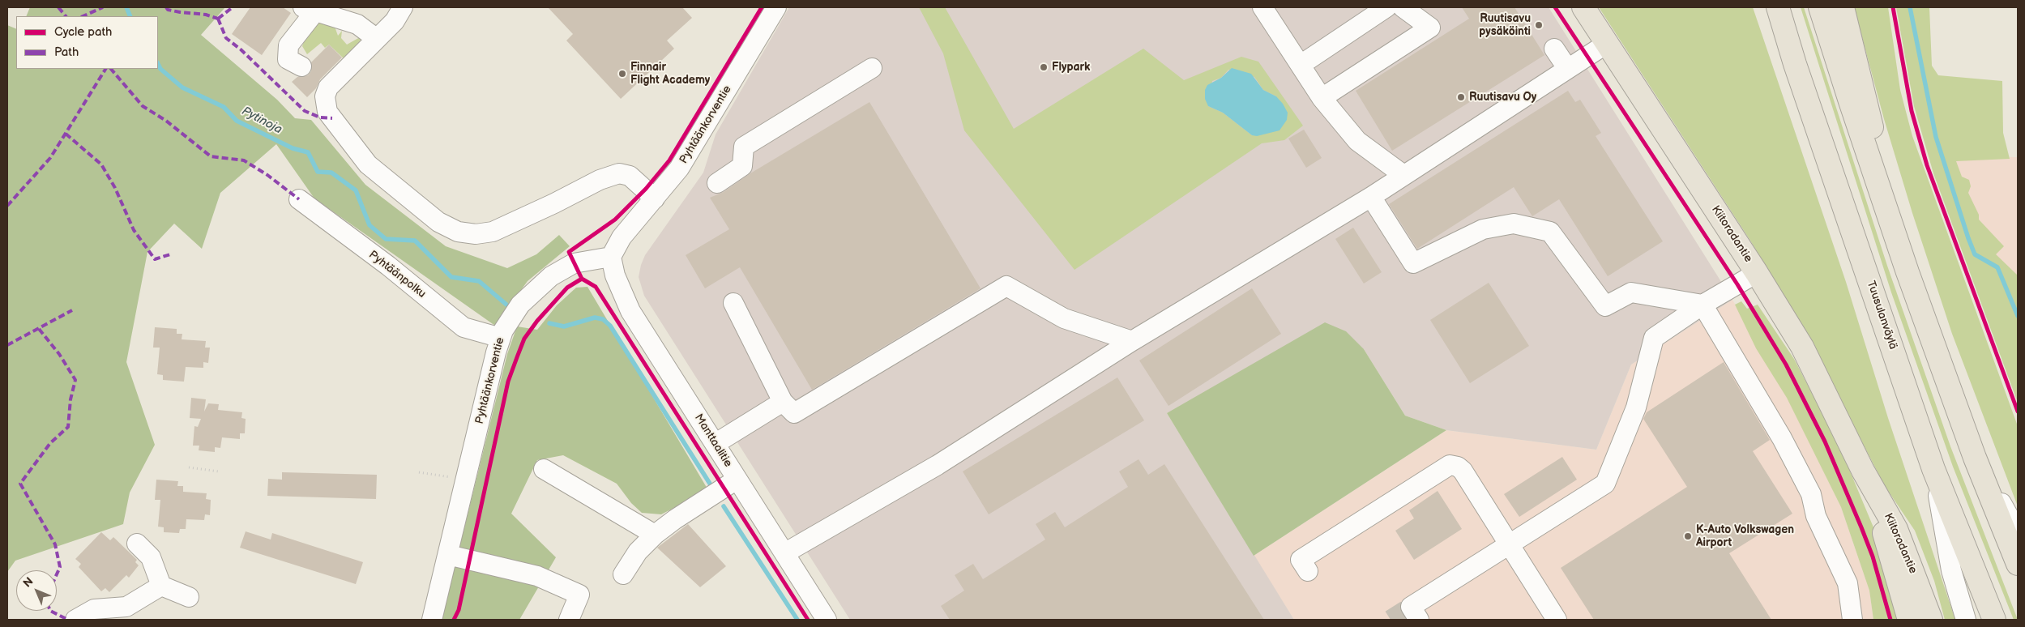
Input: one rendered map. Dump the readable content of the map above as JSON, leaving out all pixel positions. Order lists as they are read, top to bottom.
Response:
{
  "streets": {
    "main road": ["Kiitoradantie", "Tuusulanväylä"],
    "street": ["Pyhtäänkorventie", "Pyhtäänpolku", "Manttaalitie"]
  },
  "crossings": [
    ["Pyhtäänkorventie", "Pyhtäänpolku"],
    ["Pyhtäänkorventie", "Manttaalitie"]
  ],
  "water": ["Pytinoja"],
  "places": [
    "Ruutisavu pysäköinti",
    "Flypark",
    "Finnair Flight Academy",
    "Ruutisavu Oy",
    "K-Auto Volkswagen Airport"
  ],
  "legend": ["Cycle path", "Path"],
  "north": "top left"
}
